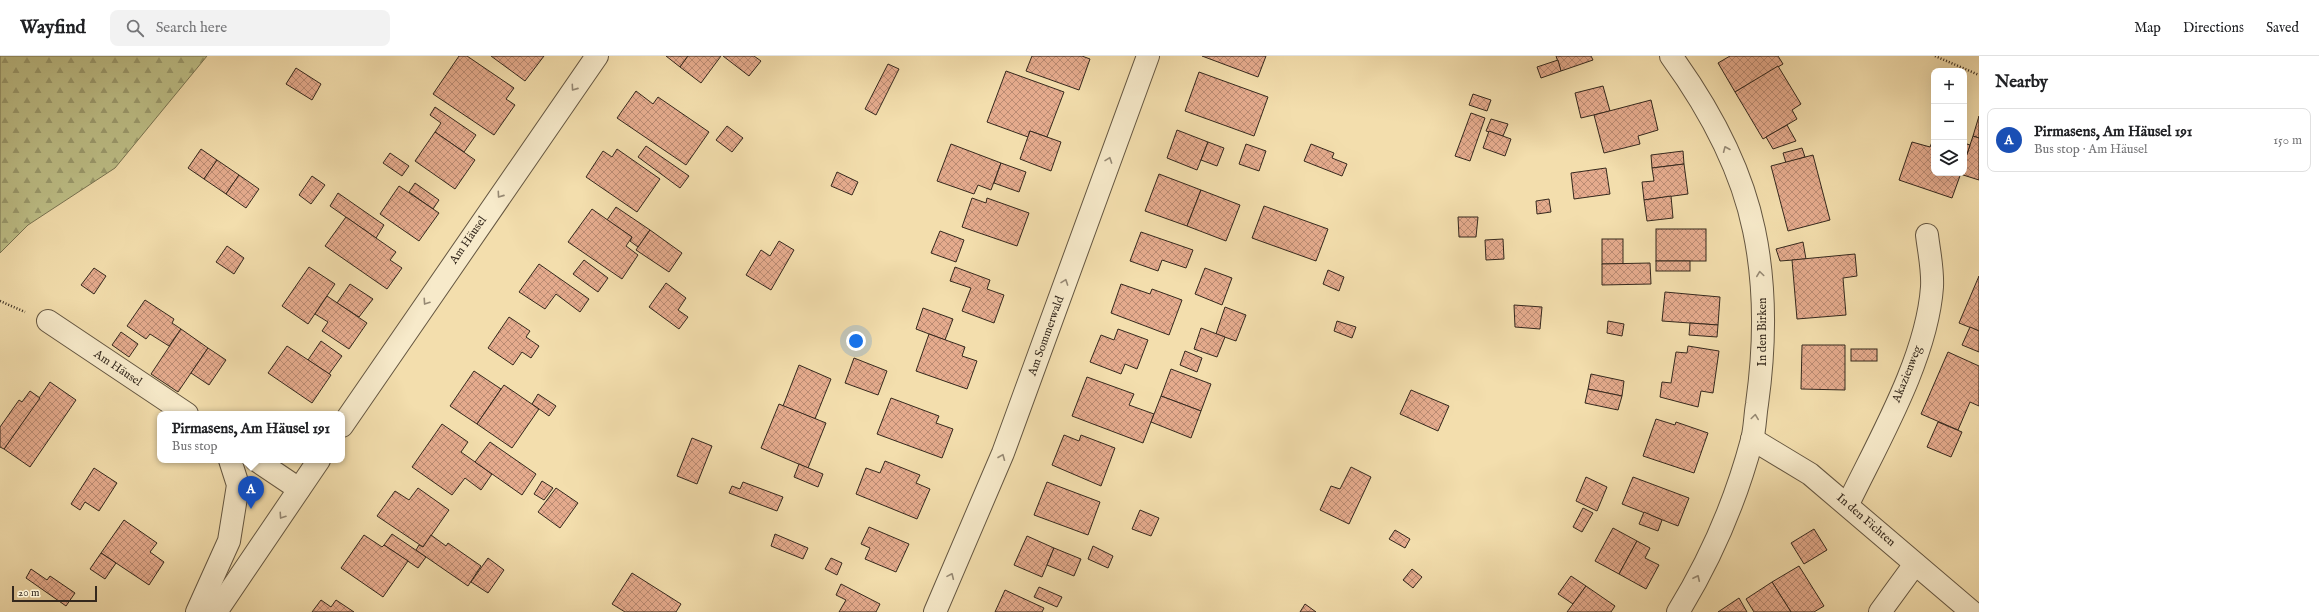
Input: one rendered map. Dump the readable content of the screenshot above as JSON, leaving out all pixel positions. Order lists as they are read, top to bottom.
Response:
{
  "streets": {
    "street": [
      "Am Häusel",
      "In den Birken",
      "Am Sommerwald",
      "Akazienweg",
      "In den Fichten"
    ]
  },
  "crossings": [
    ["In den Birken", "In den Fichten"],
    ["Akazienweg", "In den Fichten"]
  ],
  "one_way": ["Am Häusel", "In den Birken", "Am Sommerwald"],
  "scale_bar": "20 m",
  "page": {
    "header": "Wayfind",
    "search": "Search here",
    "nav": ["Map", "Directions", "Saved"],
    "heading": "Nearby",
    "map_buttons": ["+", "−"],
    "list": [
      {
        "mark": "A",
        "name": "Pirmasens, Am Häusel 191",
        "note": "Bus stop · Am Häusel",
        "value": "150 m"
      }
    ],
    "popup": ["Pirmasens, Am Häusel 191", "Bus stop"],
    "pins": "A",
    "scale": "20 m"
  }
}
